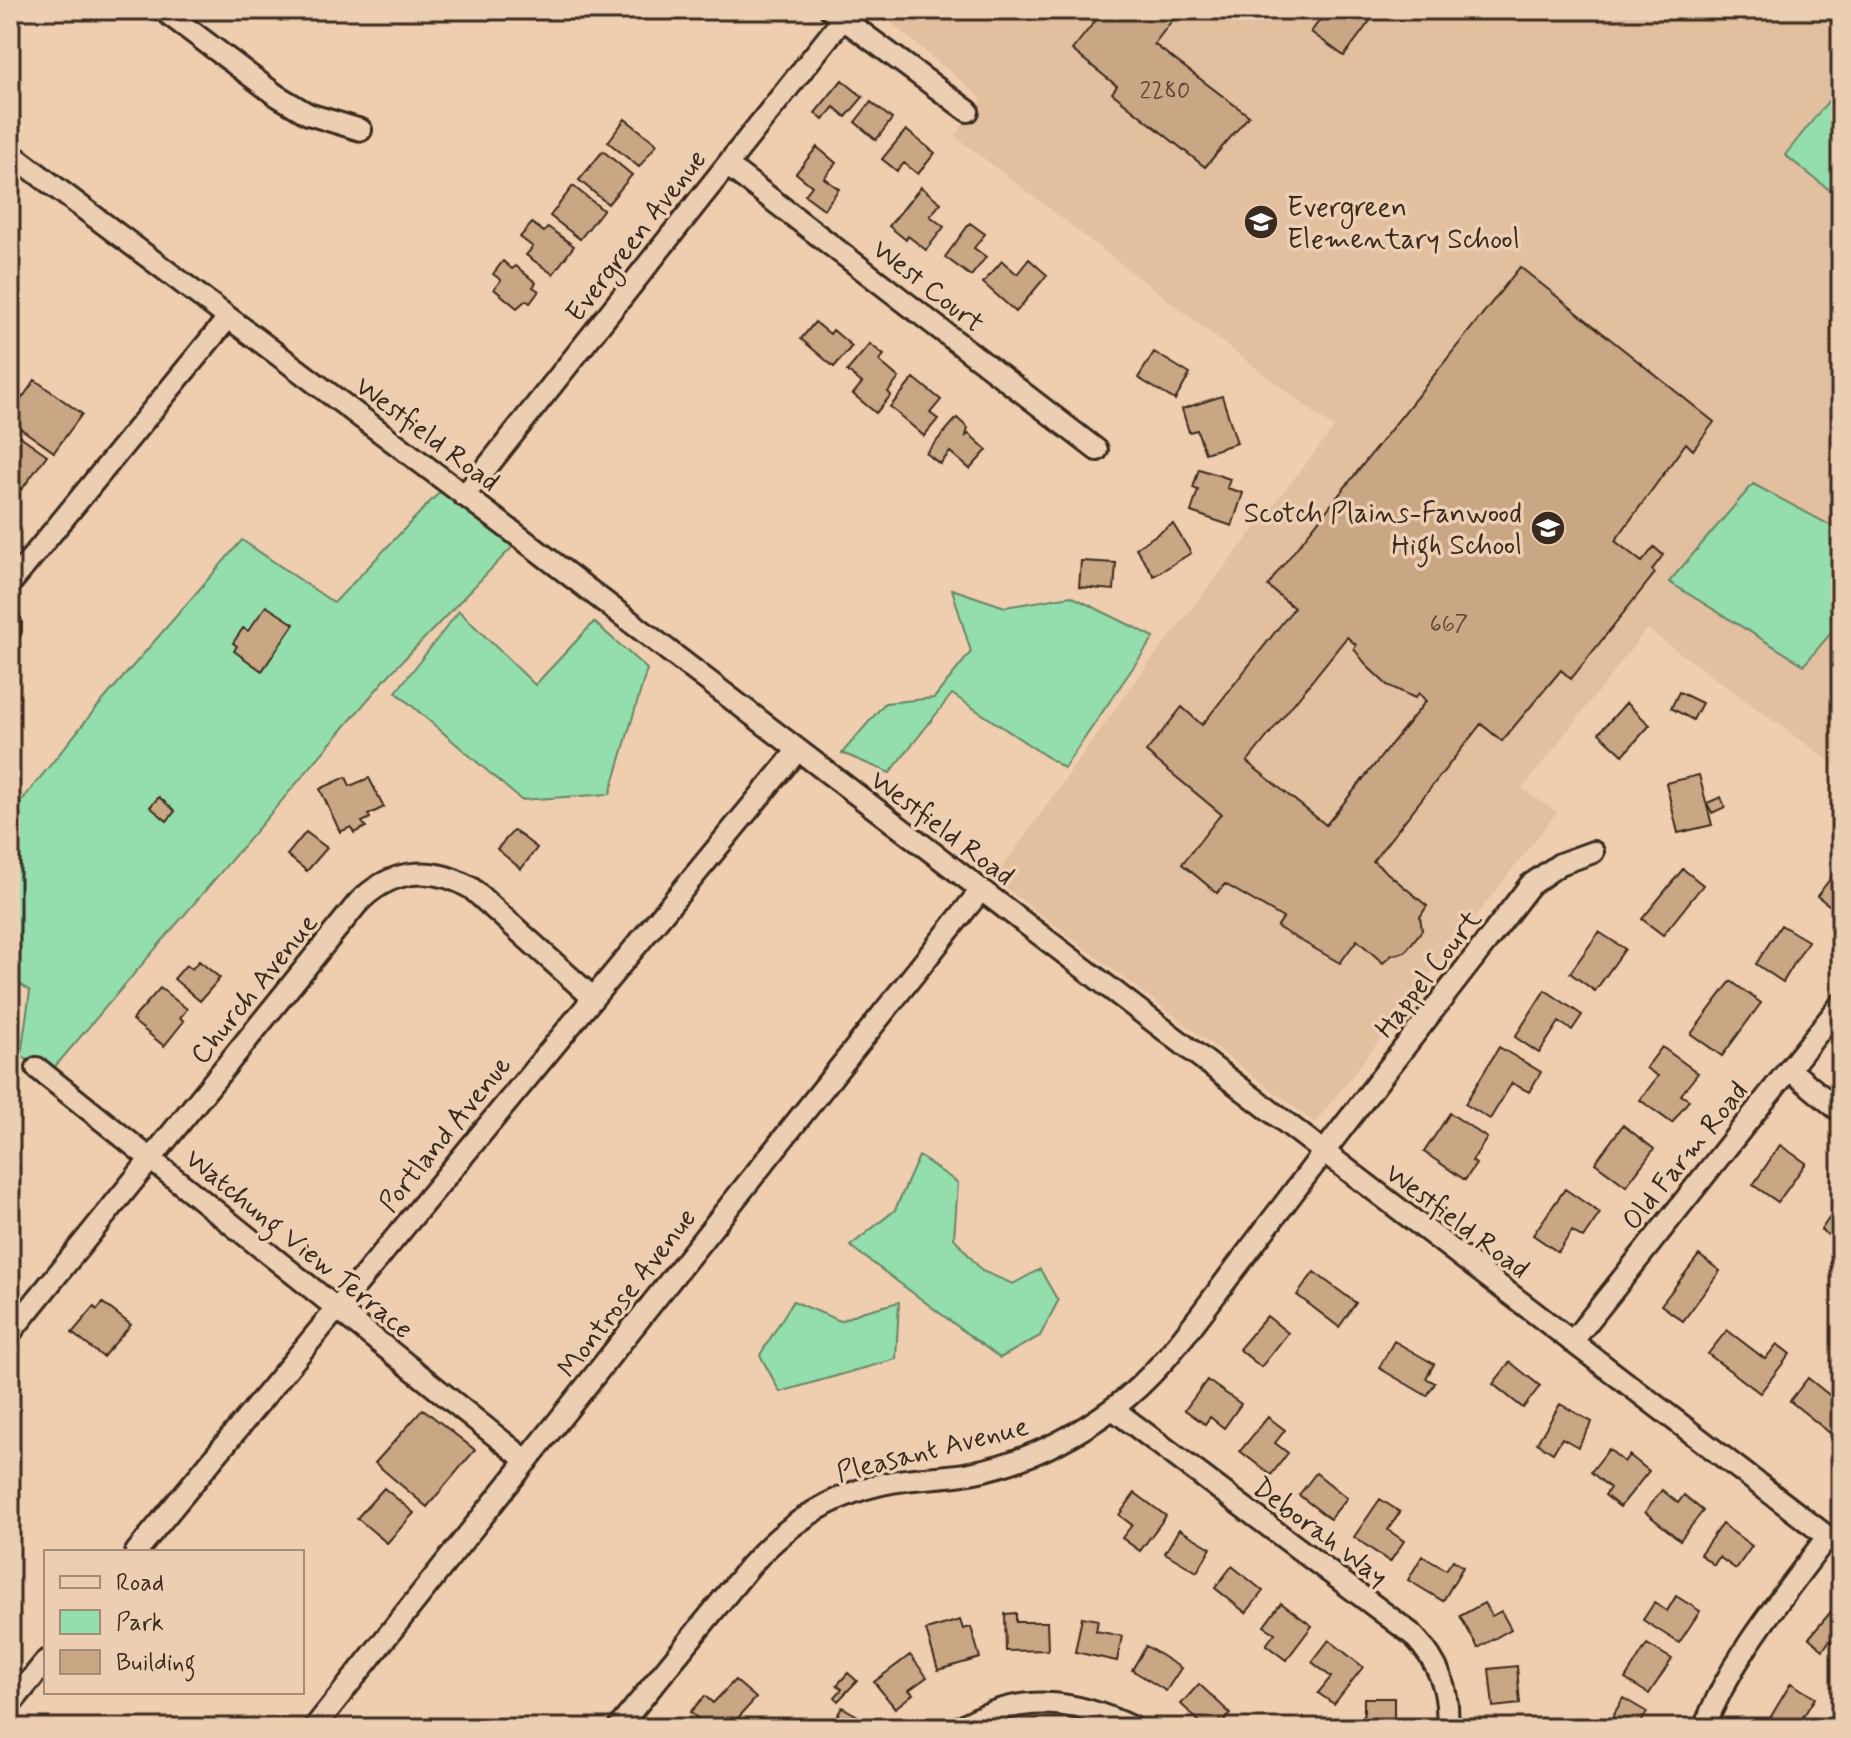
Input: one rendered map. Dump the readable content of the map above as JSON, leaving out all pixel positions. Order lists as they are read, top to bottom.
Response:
{
  "streets": {
    "street": [
      "Evergreen Avenue",
      "West Court",
      "Westfield Road",
      "Happel Court",
      "Church Avenue",
      "Portland Avenue",
      "Old Farm Road",
      "Watchung View Terrace",
      "Montrose Avenue",
      "Pleasant Avenue",
      "Deborah Way"
    ]
  },
  "crossings": [
    ["Evergreen Avenue", "West Court"],
    ["Evergreen Avenue", "Westfield Road"],
    ["Westfield Road", "Happel Court"],
    ["Westfield Road", "Portland Avenue"],
    ["Westfield Road", "Old Farm Road"],
    ["Westfield Road", "Montrose Avenue"],
    ["Westfield Road", "Pleasant Avenue"],
    ["Happel Court", "Pleasant Avenue"],
    ["Church Avenue", "Portland Avenue"],
    ["Church Avenue", "Watchung View Terrace"],
    ["Portland Avenue", "Watchung View Terrace"],
    ["Watchung View Terrace", "Montrose Avenue"],
    ["Pleasant Avenue", "Deborah Way"]
  ],
  "places": {
    "school or university": ["Evergreen Elementary School", "Scotch Plains-Fanwood High School"]
  },
  "house_numbers": ["2280", "667"],
  "legend": ["Road", "Park", "Building"]
}
